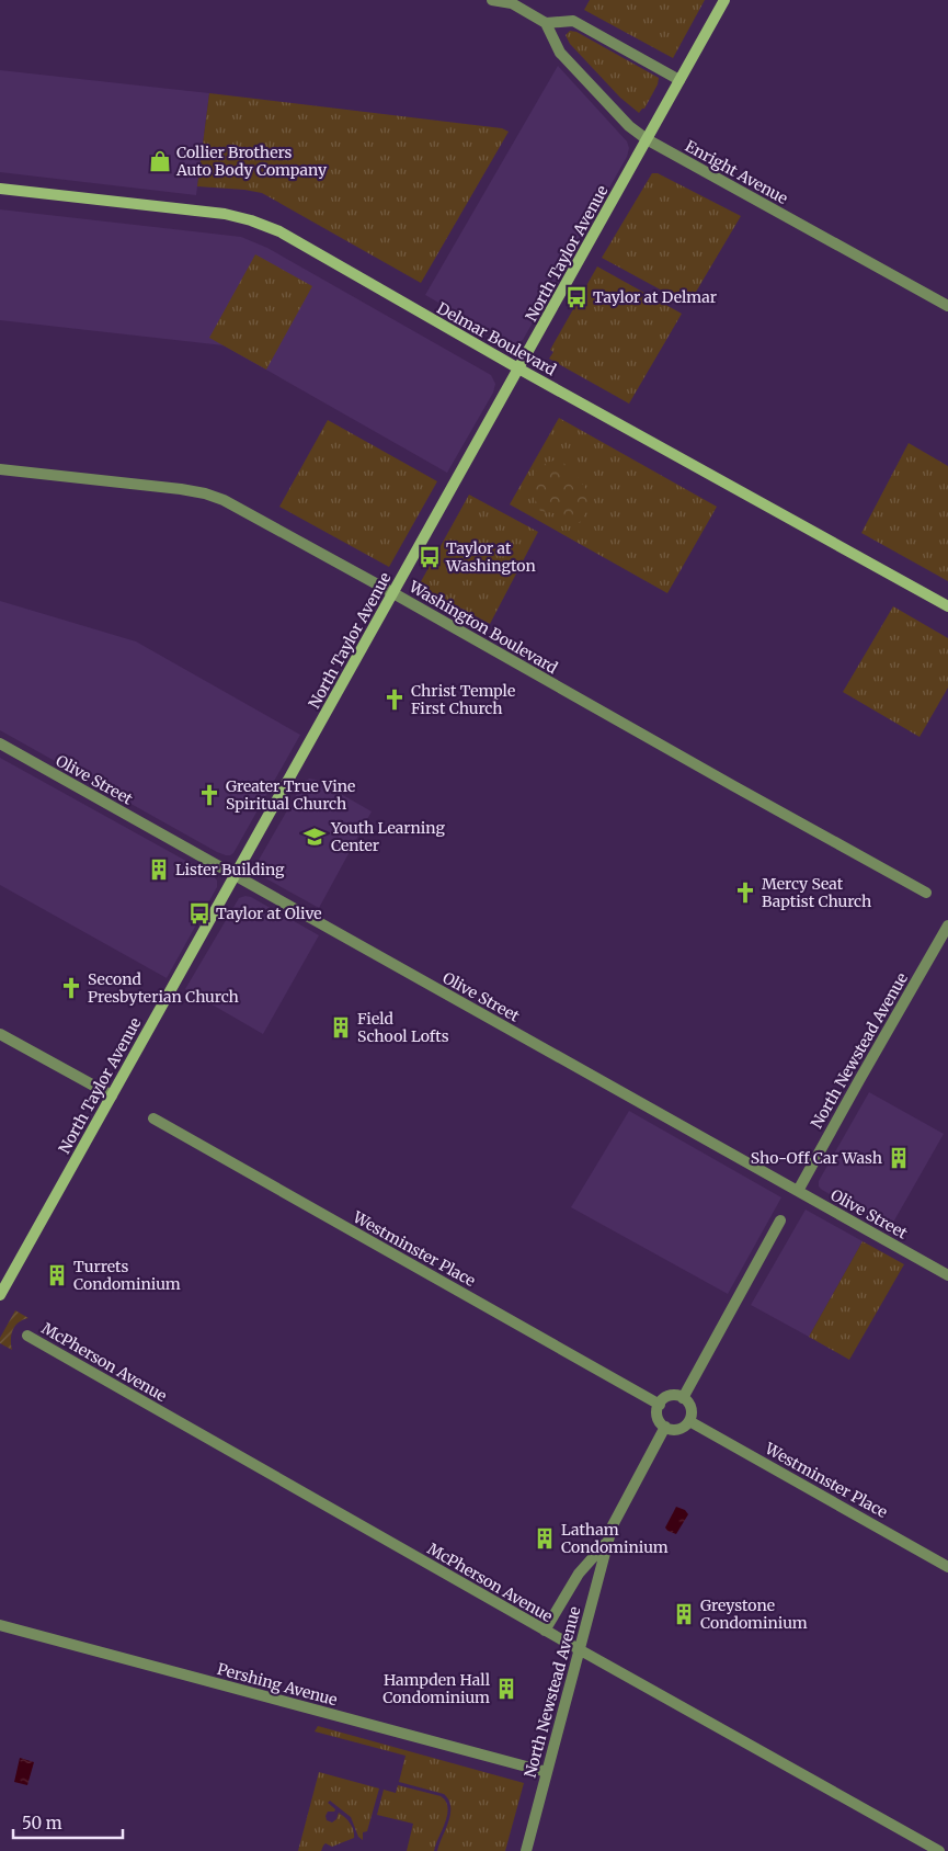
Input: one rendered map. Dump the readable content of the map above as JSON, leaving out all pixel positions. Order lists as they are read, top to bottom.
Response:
{
  "streets": {
    "street": [
      "Enright Avenue",
      "North Taylor Avenue",
      "Delmar Boulevard",
      "Washington Boulevard",
      "Olive Street",
      "North Newstead Avenue",
      "Westminster Place",
      "McPherson Avenue",
      "Pershing Avenue"
    ]
  },
  "crossings": [
    ["Enright Avenue", "North Taylor Avenue"],
    ["North Taylor Avenue", "Delmar Boulevard"],
    ["North Taylor Avenue", "Washington Boulevard"],
    ["North Taylor Avenue", "Olive Street"],
    ["Olive Street", "North Newstead Avenue"],
    ["North Newstead Avenue", "Westminster Place"],
    ["North Newstead Avenue", "McPherson Avenue"],
    ["North Newstead Avenue", "Pershing Avenue"]
  ],
  "places": {
    "shop": ["Collier Brothers Auto Body Company"],
    "bus stop": ["Taylor at Delmar", "Taylor at Washington", "Taylor at Olive"],
    "church": [
      "Christ Temple First Church",
      "Greater True Vine Spiritual Church",
      "Mercy Seat Baptist Church",
      "Second Presbyterian Church"
    ],
    "school or university": ["Youth Learning Center"],
    "building": [
      "Lister Building",
      "Field School Lofts",
      "Sho-Off Car Wash",
      "Turrets Condominium",
      "Latham Condominium",
      "Greystone Condominium",
      "Hampden Hall Condominium"
    ]
  },
  "scale_bar": "50 m"
}
